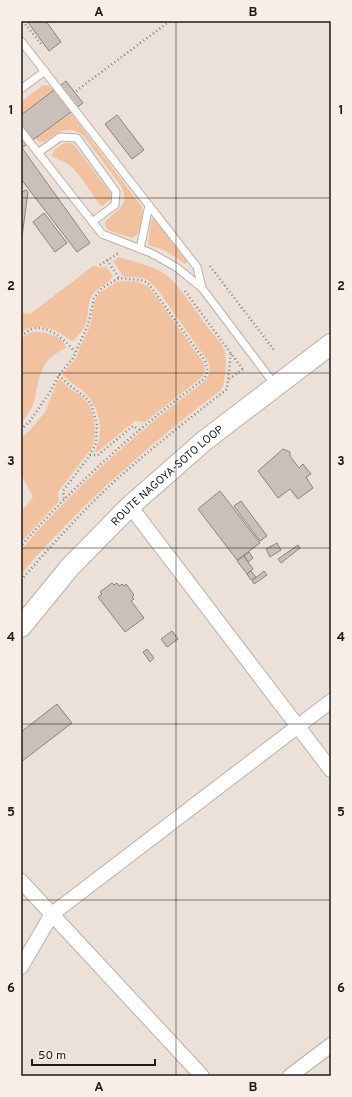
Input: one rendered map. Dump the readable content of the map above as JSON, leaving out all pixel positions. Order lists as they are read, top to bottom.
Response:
{
  "streets": {
    "main road": ["ROUTE NAGOYA-SOTO LOOP"]
  },
  "scale_bar": "50 m",
  "grid": {
    "columns": ["A", "B"],
    "rows": [
      "1",
      "2",
      "3",
      "4",
      "5",
      "6"
    ]
  }
}
